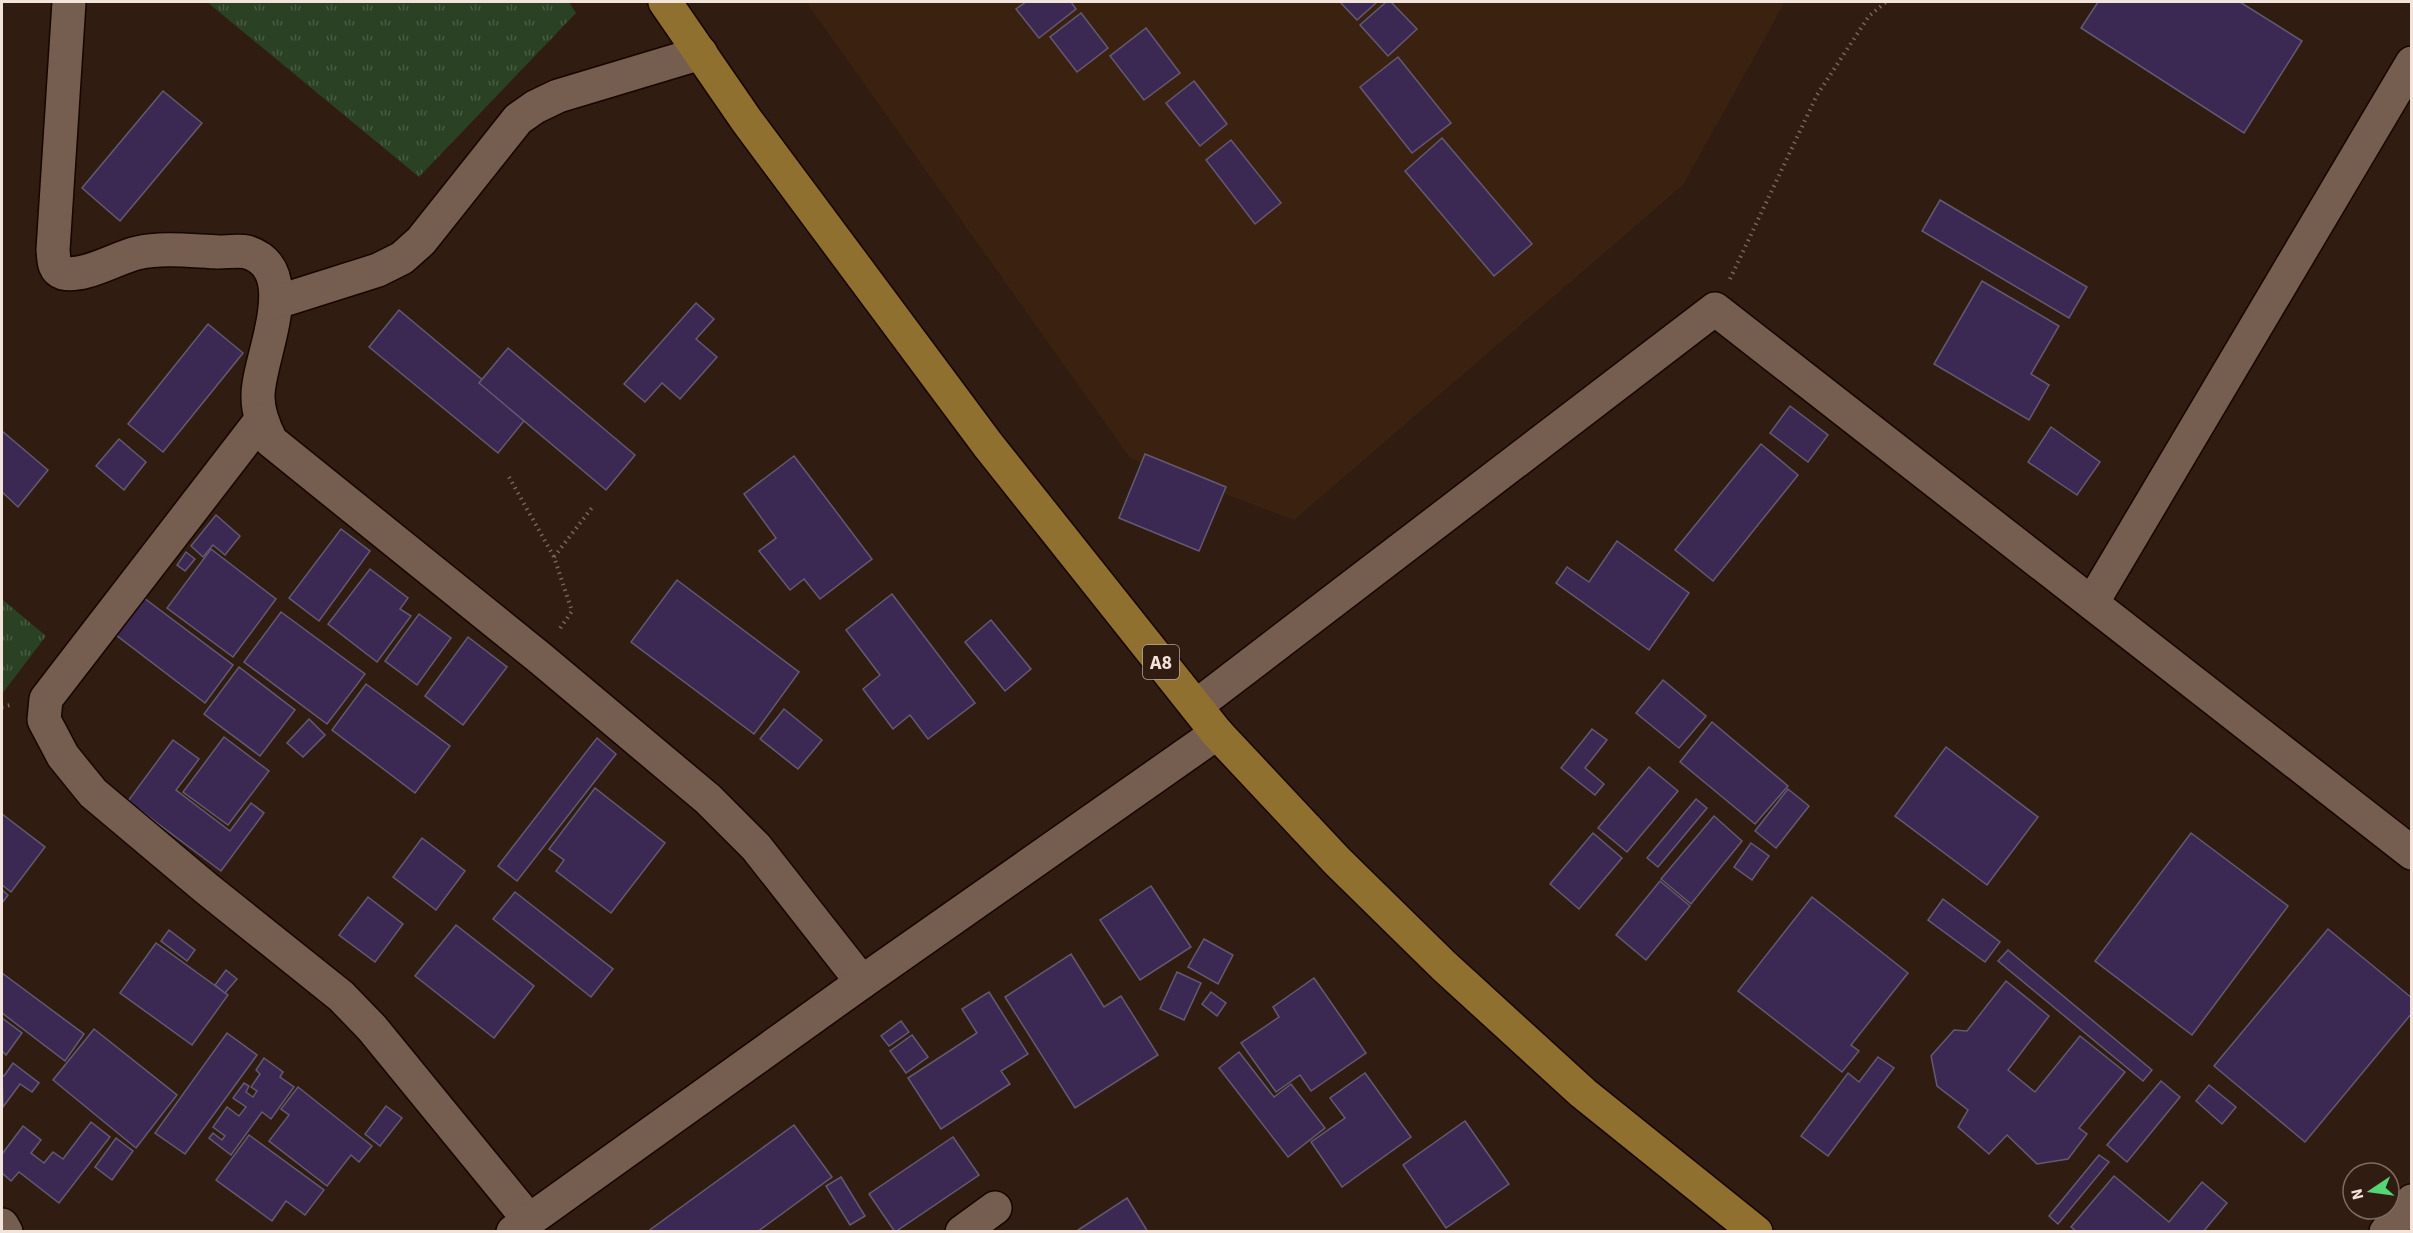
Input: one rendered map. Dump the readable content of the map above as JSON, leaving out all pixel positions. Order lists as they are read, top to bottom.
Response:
{
  "streets": {
    "main road": ["A8"]
  },
  "north": "left"
}
